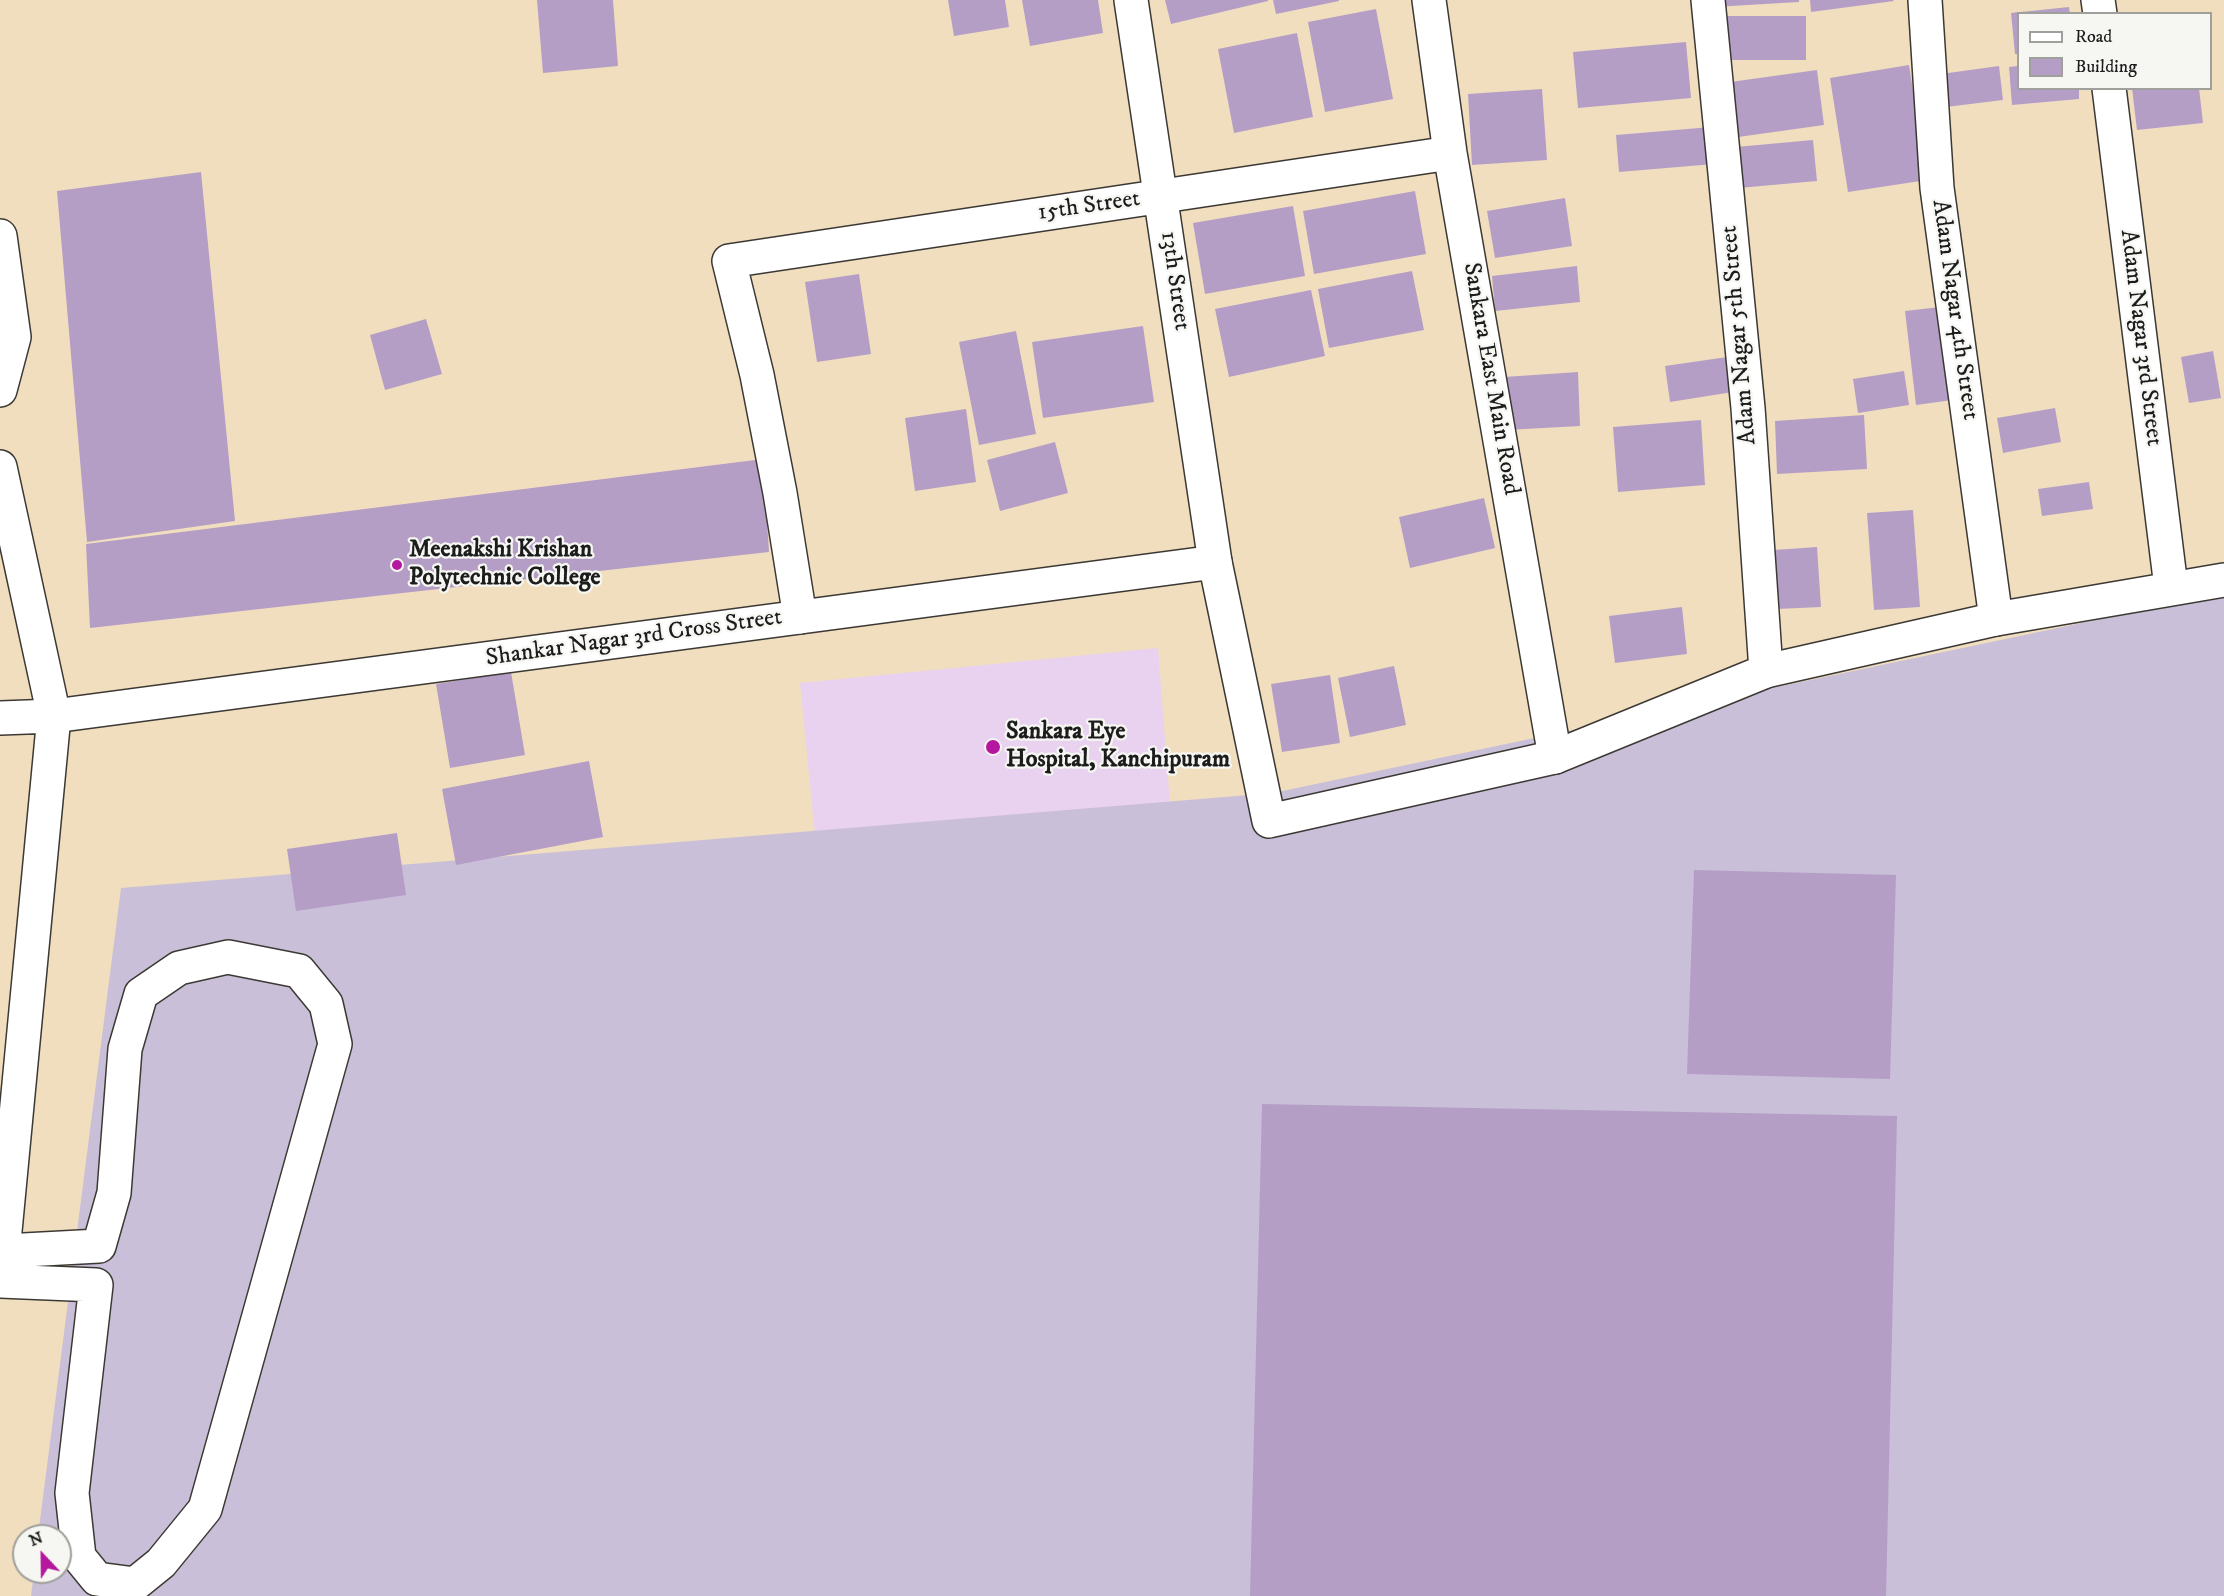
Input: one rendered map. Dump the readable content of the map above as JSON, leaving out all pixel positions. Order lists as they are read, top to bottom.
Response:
{
  "streets": {
    "street": [
      "15th Street",
      "13th Street",
      "Adam Nagar 4th Street",
      "Adam Nagar 5th Street",
      "Adam Nagar 3rd Street",
      "Sankara East Main Road",
      "Shankar Nagar 3rd Cross Street"
    ]
  },
  "crossings": [
    ["15th Street", "13th Street"],
    ["15th Street", "Sankara East Main Road"],
    ["15th Street", "Shankar Nagar 3rd Cross Street"],
    ["13th Street", "Sankara East Main Road"],
    ["13th Street", "Shankar Nagar 3rd Cross Street"]
  ],
  "places": ["Meenakshi Krishan Polytechnic College", "Sankara Eye Hospital, Kanchipuram"],
  "legend": ["Road", "Building"],
  "north": "top"
}
